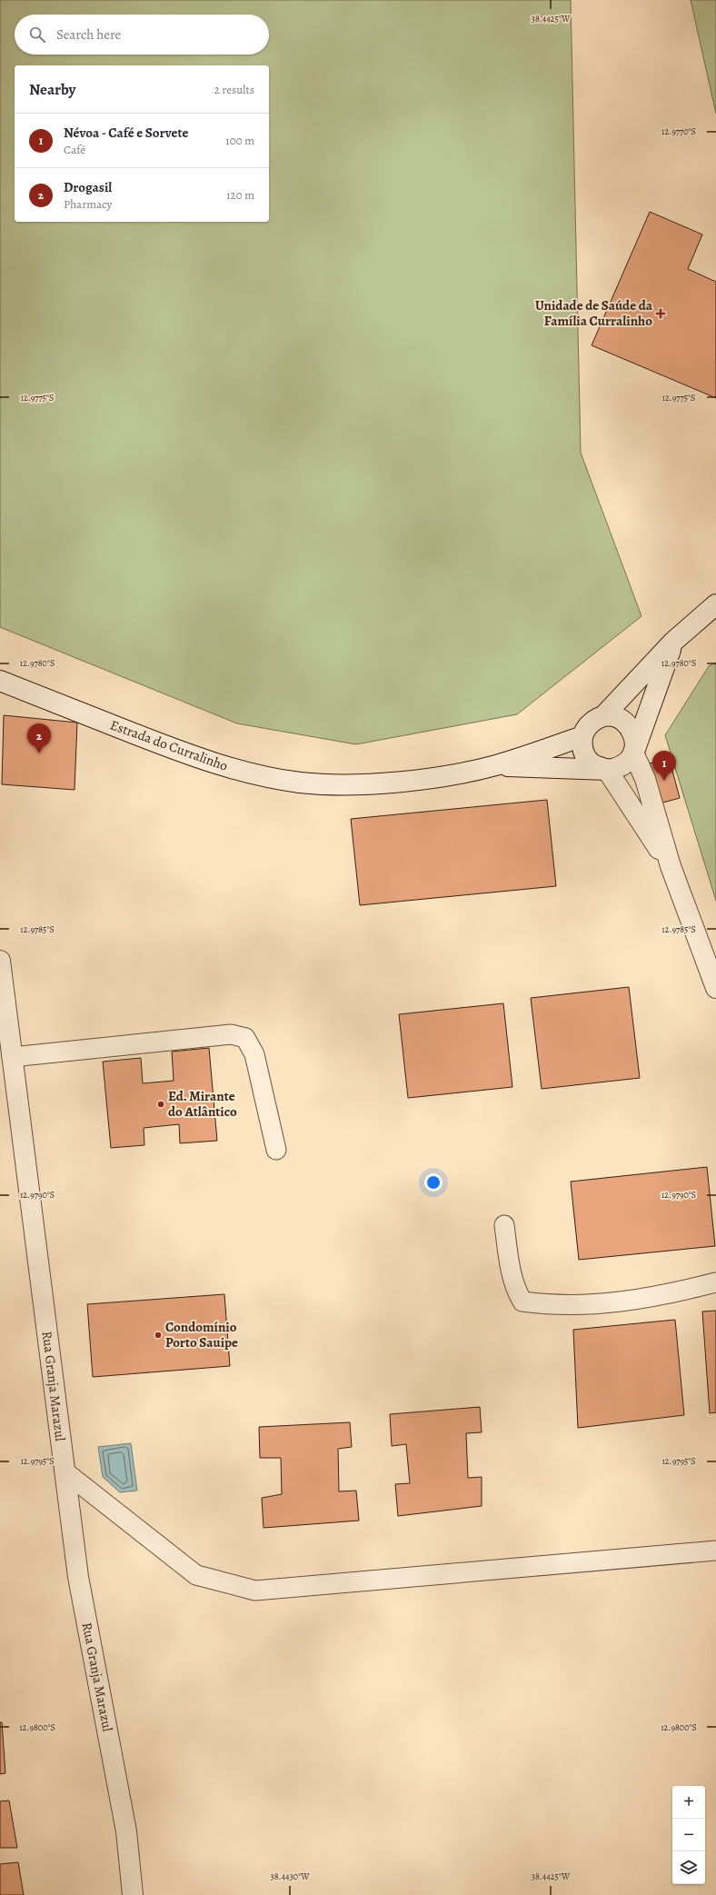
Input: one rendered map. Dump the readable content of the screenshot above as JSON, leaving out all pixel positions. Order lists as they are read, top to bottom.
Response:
{
  "streets": {
    "street": ["Estrada do Curralinho", "Rua Granja Marazul"]
  },
  "places": {
    "health": ["Unidade de Saúde da Família Curralinho"],
    "other": ["Ed. Mirante do Atlântico", "Condomínio Porto Sauipe"]
  },
  "page": {
    "search": "Search here",
    "heading": ["Nearby", "2 results"],
    "list": [
      {
        "mark": "1",
        "name": "Névoa - Café e Sorvete",
        "note": "Café",
        "value": "100 m"
      },
      {
        "mark": "2",
        "name": "Drogasil",
        "note": "Pharmacy",
        "value": "120 m"
      }
    ],
    "pins": ["2", "1"],
    "map_buttons": ["+", "−"]
  },
  "coordinates": [
    "38.4425°W",
    "12.9770°S",
    "12.9775°S",
    "12.9780°S",
    "12.9785°S",
    "12.9790°S",
    "12.9795°S",
    "12.9800°S",
    "38.4430°W"
  ]
}
